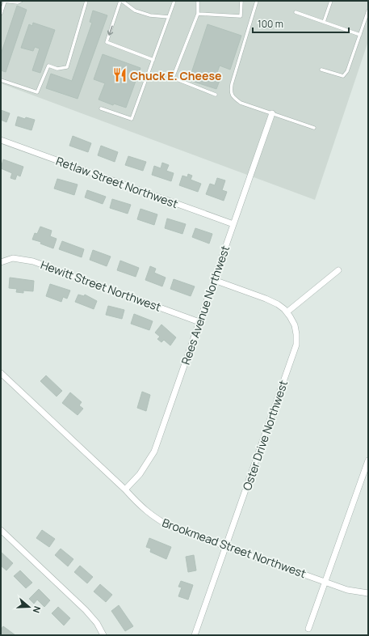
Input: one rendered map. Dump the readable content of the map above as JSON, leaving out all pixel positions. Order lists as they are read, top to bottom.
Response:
{
  "streets": {
    "street": [
      "Retlaw Street Northwest",
      "Hewitt Street Northwest",
      "Rees Avenue Northwest",
      "Oster Drive Northwest",
      "Brookmead Street Northwest"
    ]
  },
  "crossings": [
    ["Retlaw Street Northwest", "Rees Avenue Northwest"],
    ["Hewitt Street Northwest", "Rees Avenue Northwest"],
    ["Rees Avenue Northwest", "Oster Drive Northwest"],
    ["Rees Avenue Northwest", "Brookmead Street Northwest"],
    ["Oster Drive Northwest", "Brookmead Street Northwest"]
  ],
  "places": {
    "restaurant": ["Chuck E. Cheese"]
  },
  "scale_bar": "100 m",
  "north": "right"
}
